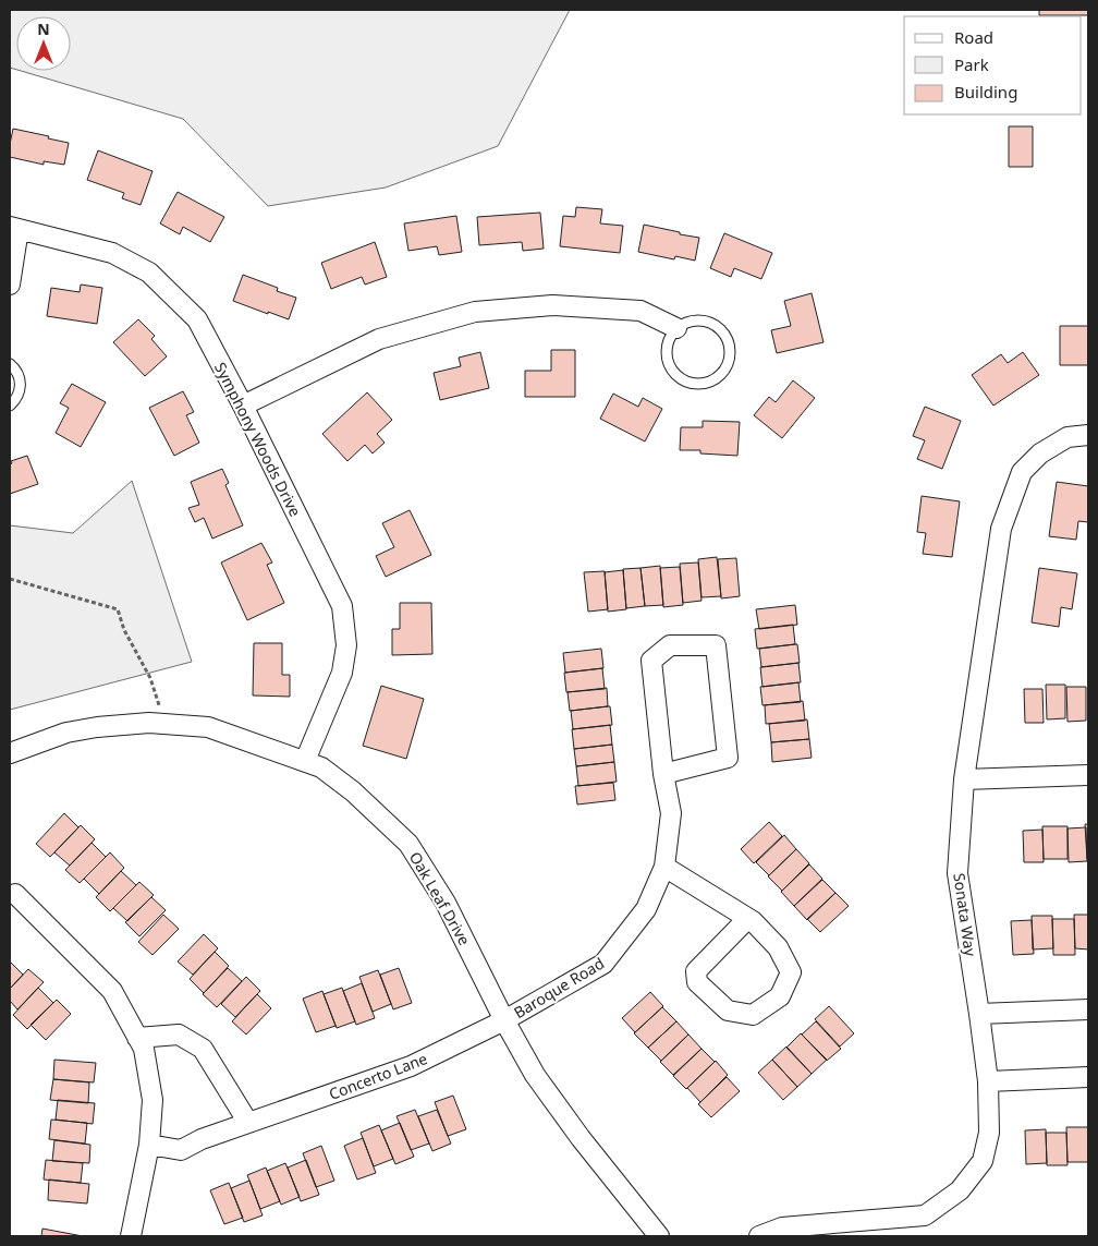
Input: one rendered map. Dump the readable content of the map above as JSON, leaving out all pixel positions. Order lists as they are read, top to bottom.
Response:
{
  "streets": {
    "street": [
      "Symphony Woods Drive",
      "Oak Leaf Drive",
      "Sonata Way",
      "Baroque Road",
      "Concerto Lane"
    ]
  },
  "crossings": [
    ["Symphony Woods Drive", "Oak Leaf Drive"],
    ["Oak Leaf Drive", "Baroque Road"],
    ["Oak Leaf Drive", "Concerto Lane"],
    ["Baroque Road", "Concerto Lane"]
  ],
  "legend": ["Road", "Park", "Building"],
  "north": "top"
}
